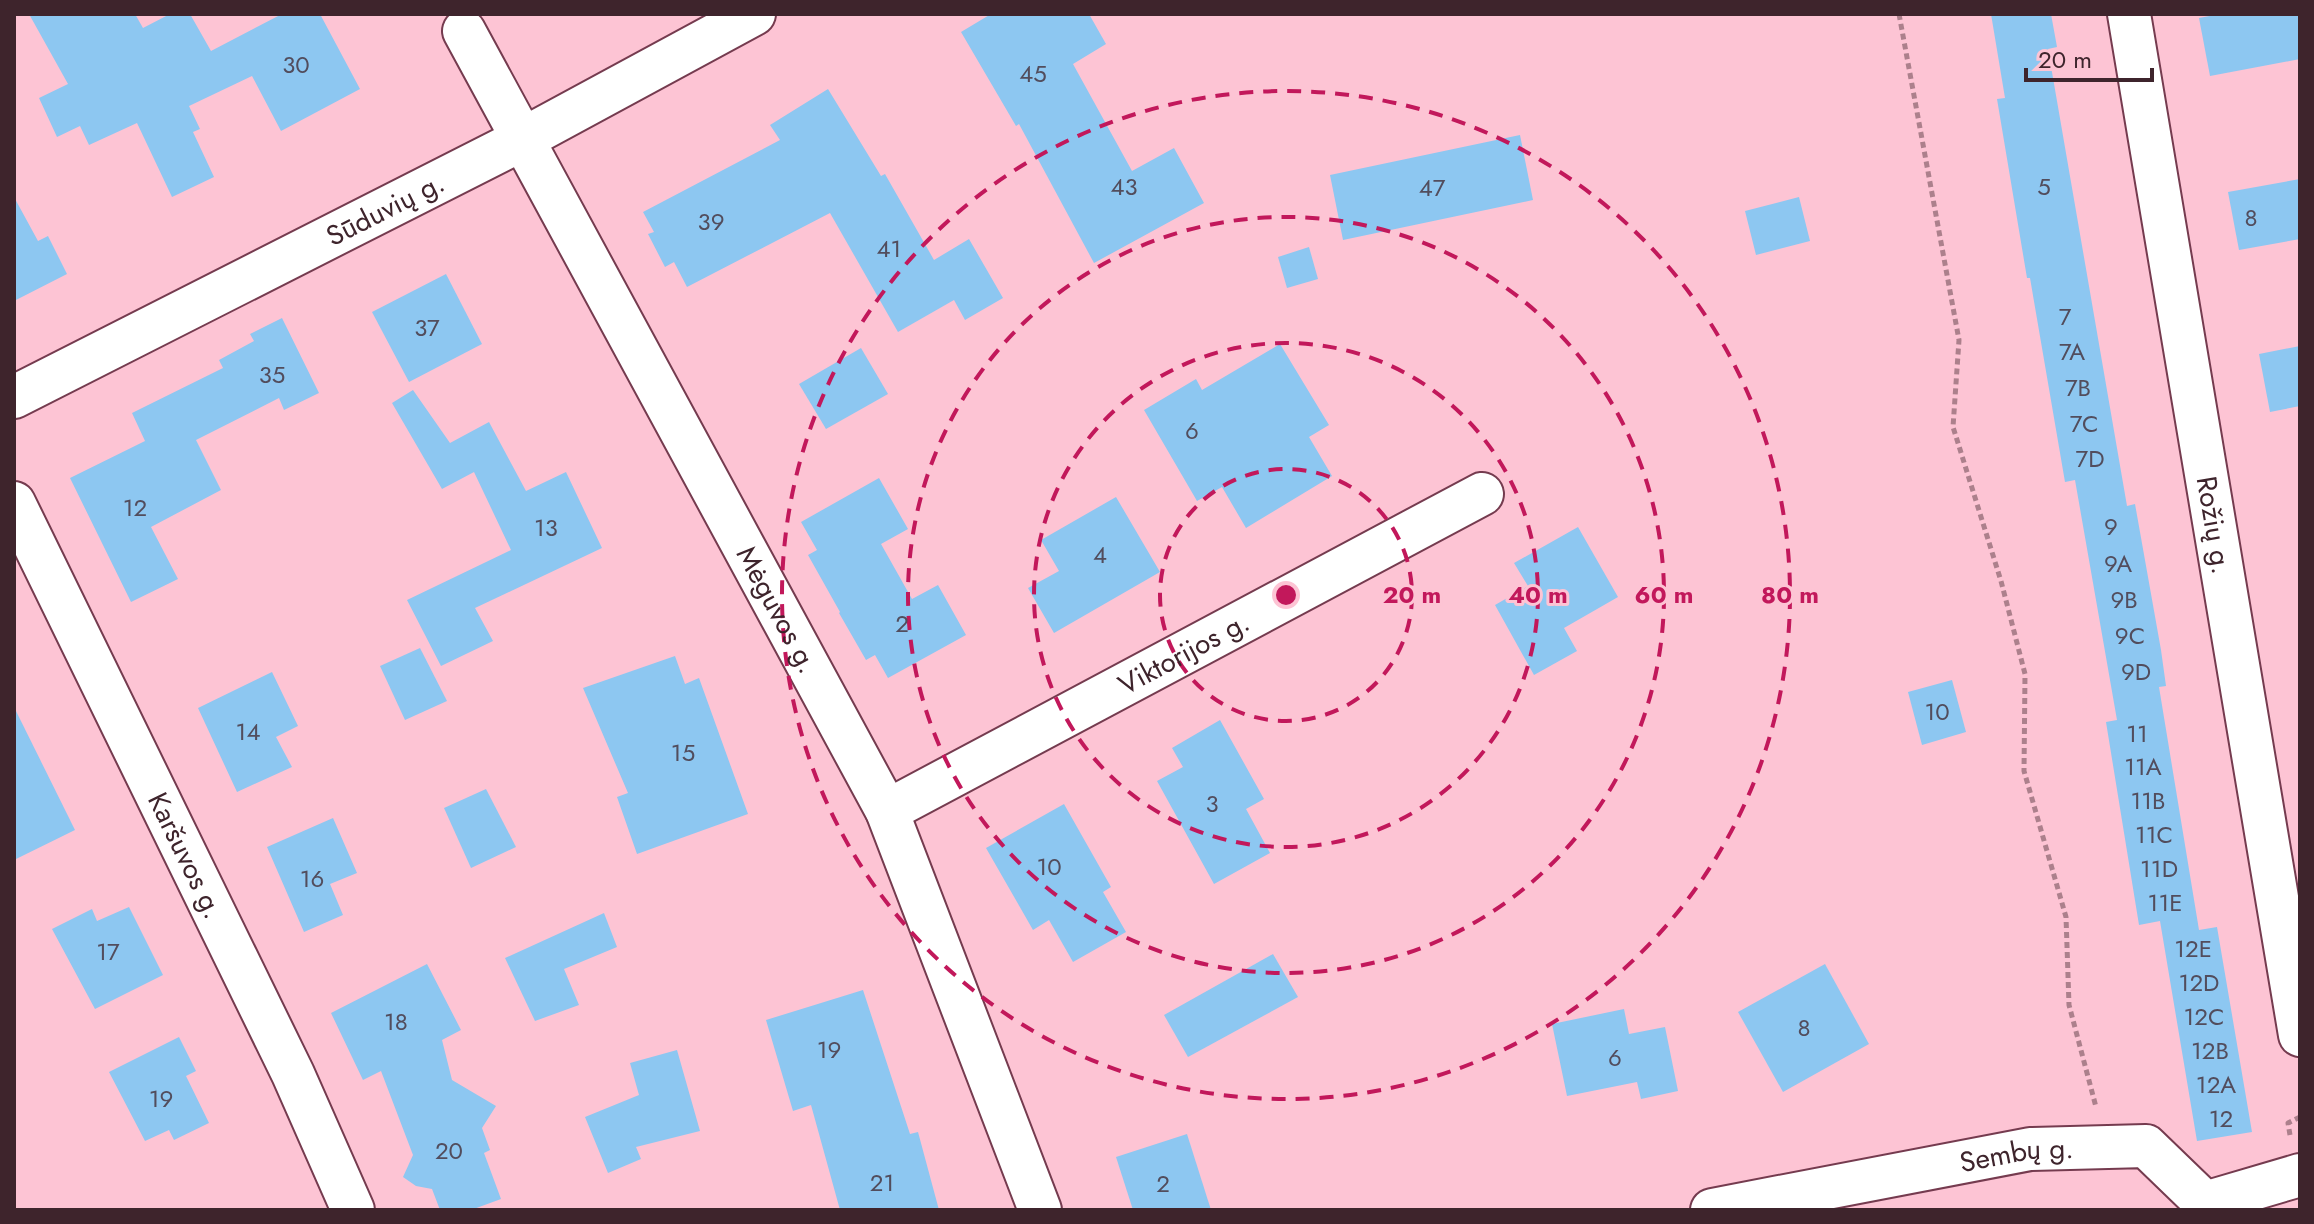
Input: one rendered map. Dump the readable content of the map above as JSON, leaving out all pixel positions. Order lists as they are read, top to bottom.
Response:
{
  "streets": {
    "street": [
      "Sūduvių g.",
      "Rožių g.",
      "Mėguvos g.",
      "Viktorijos g.",
      "Karšuvos g.",
      "Sembų g."
    ]
  },
  "crossings": [
    ["Sūduvių g.", "Mėguvos g."],
    ["Mėguvos g.", "Viktorijos g."]
  ],
  "house_numbers": [
    "30",
    "45",
    "43",
    "5",
    "47",
    "8",
    "39",
    "41",
    "7",
    "37",
    "7A",
    "35",
    "7B",
    "7C",
    "6",
    "7D",
    "12",
    "9",
    "13",
    "4",
    "9A",
    "9B",
    "2",
    "9C",
    "9D",
    "10",
    "14",
    "11",
    "15",
    "11A",
    "11B",
    "3",
    "11C",
    "10",
    "11D",
    "16",
    "11E",
    "12E",
    "17",
    "12D",
    "12C",
    "18",
    "8",
    "19",
    "12B",
    "6",
    "12A",
    "19",
    "12",
    "20",
    "21",
    "2"
  ],
  "scale_bar": "20 m",
  "rings": [
    "20 m",
    "40 m",
    "60 m",
    "80 m"
  ]
}
